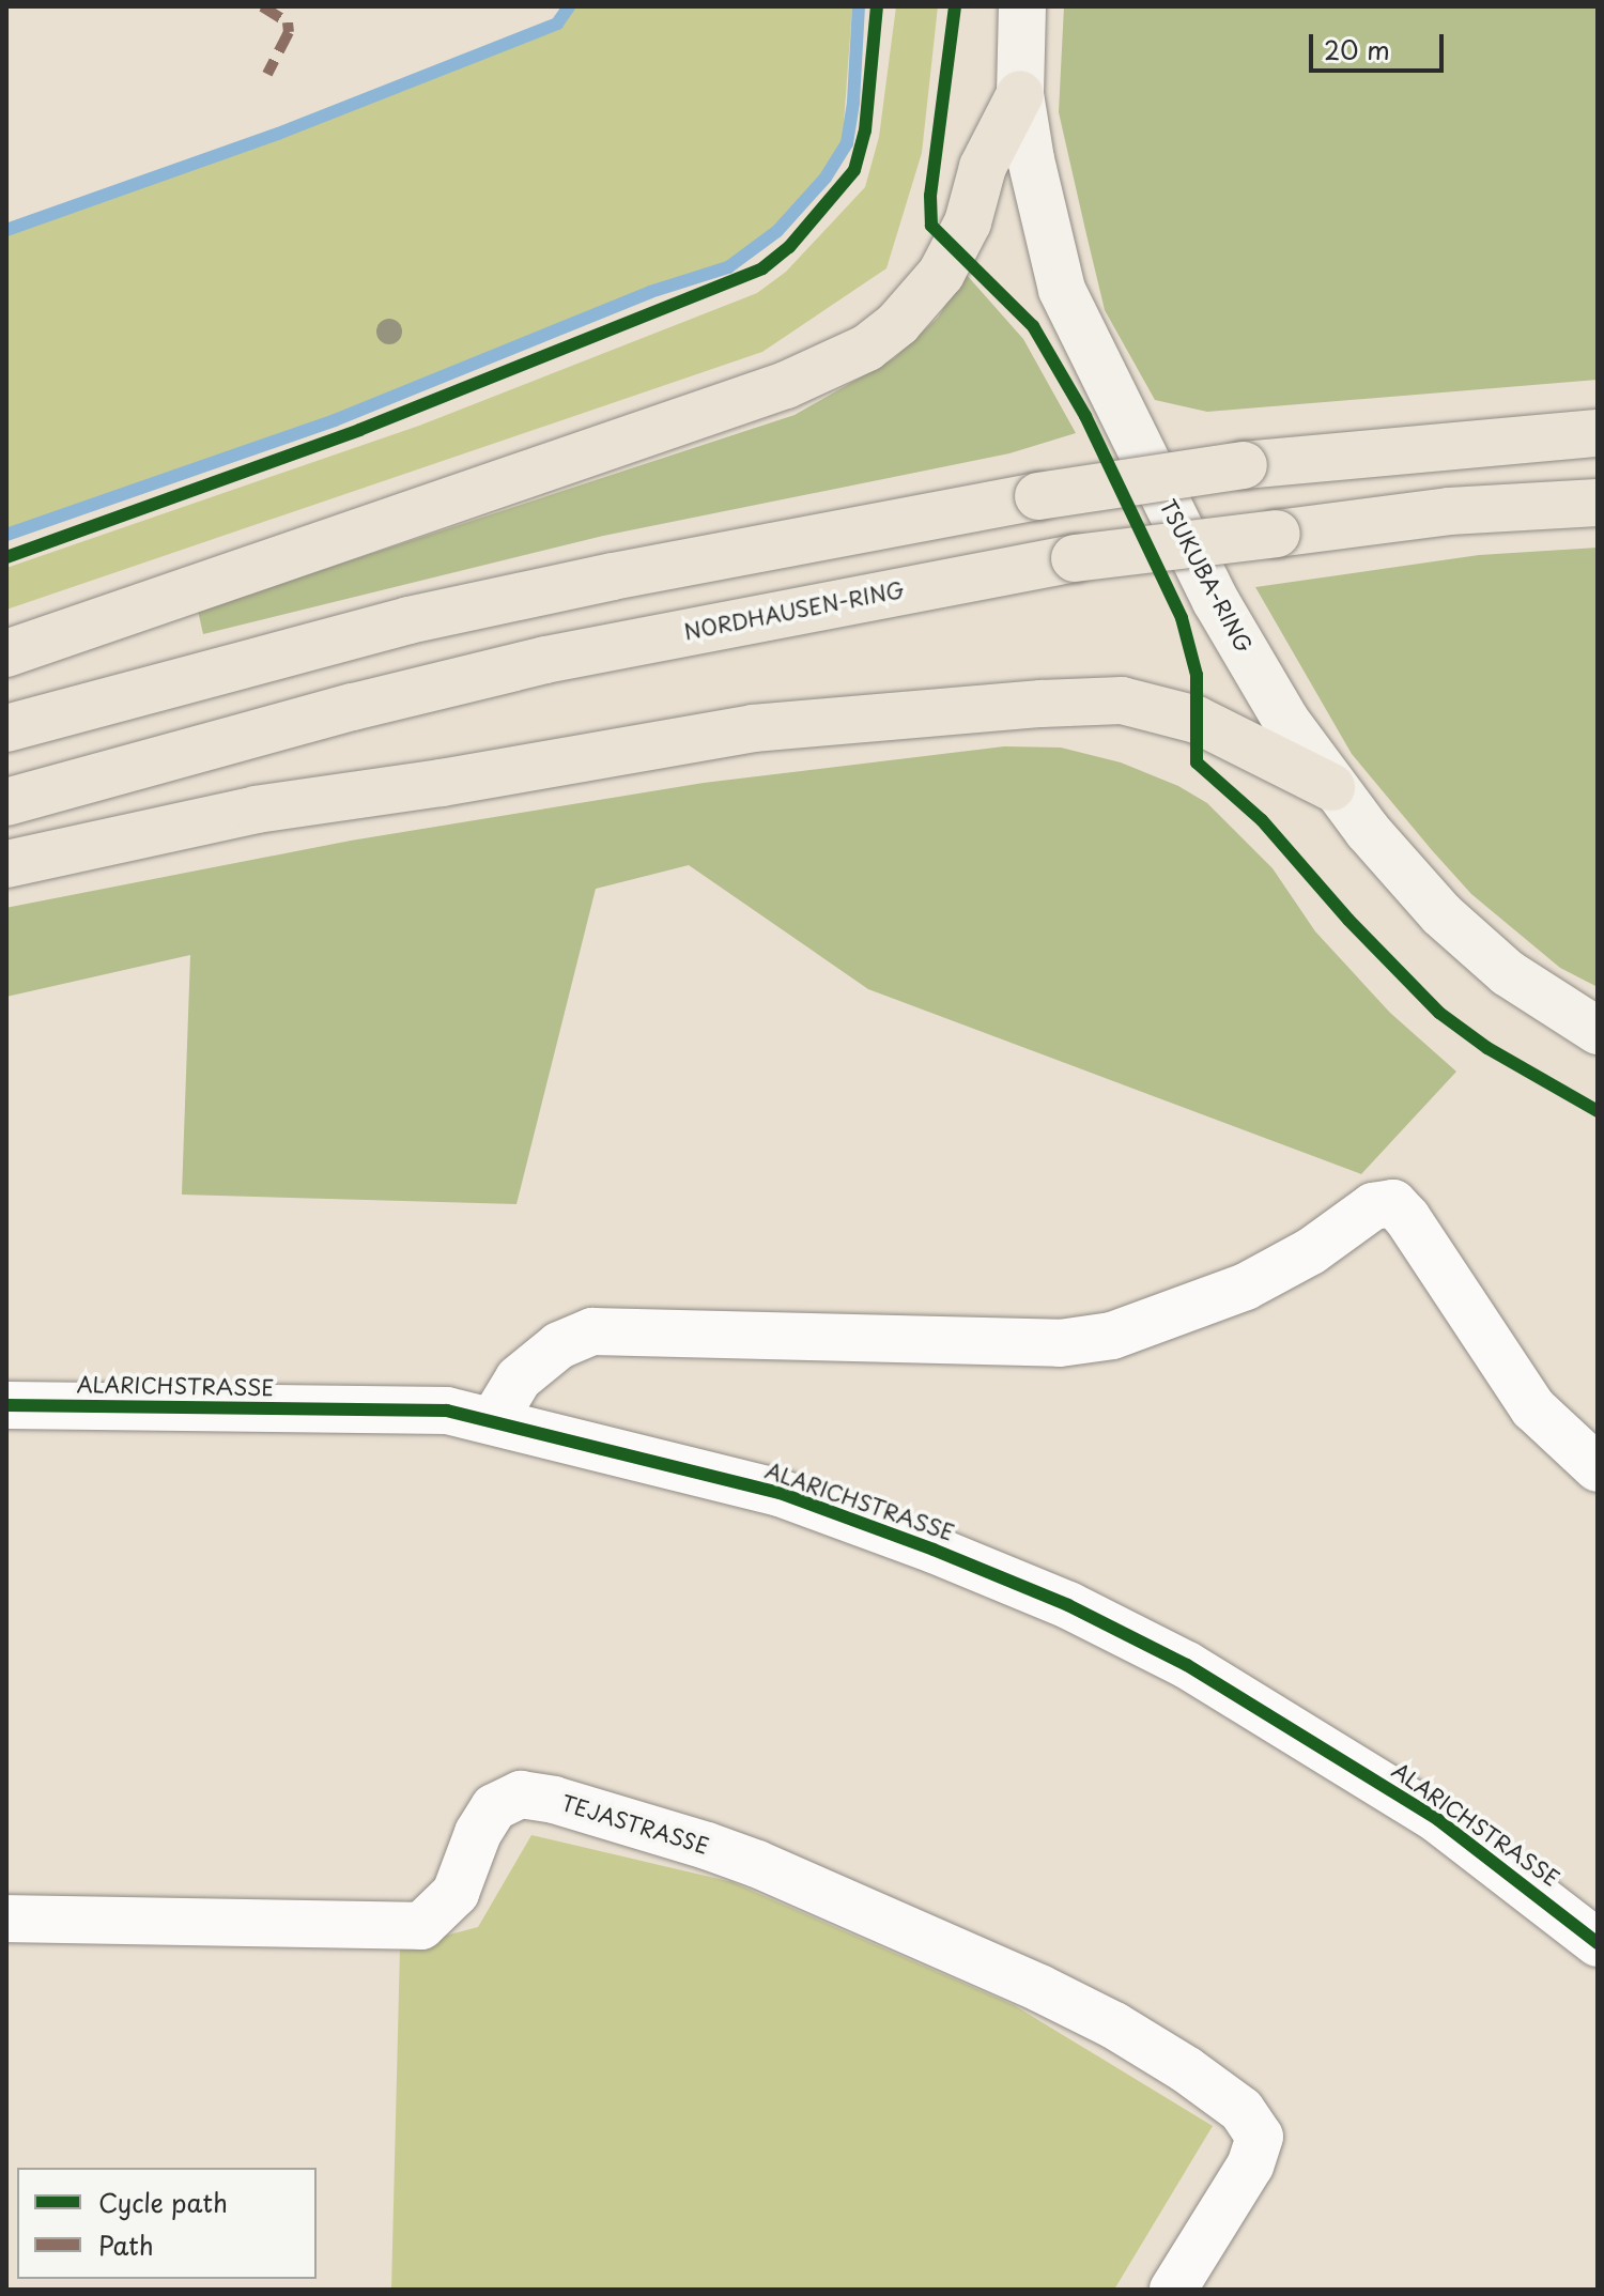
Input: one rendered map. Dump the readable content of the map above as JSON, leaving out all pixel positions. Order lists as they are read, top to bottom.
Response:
{
  "streets": {
    "highway": ["NORDHAUSEN-RING"],
    "main road": ["TSUKUBA-RING"],
    "street": ["ALARICHSTRASSE", "TEJASTRASSE"]
  },
  "legend": ["Cycle path", "Path"],
  "scale_bar": "20 m"
}
